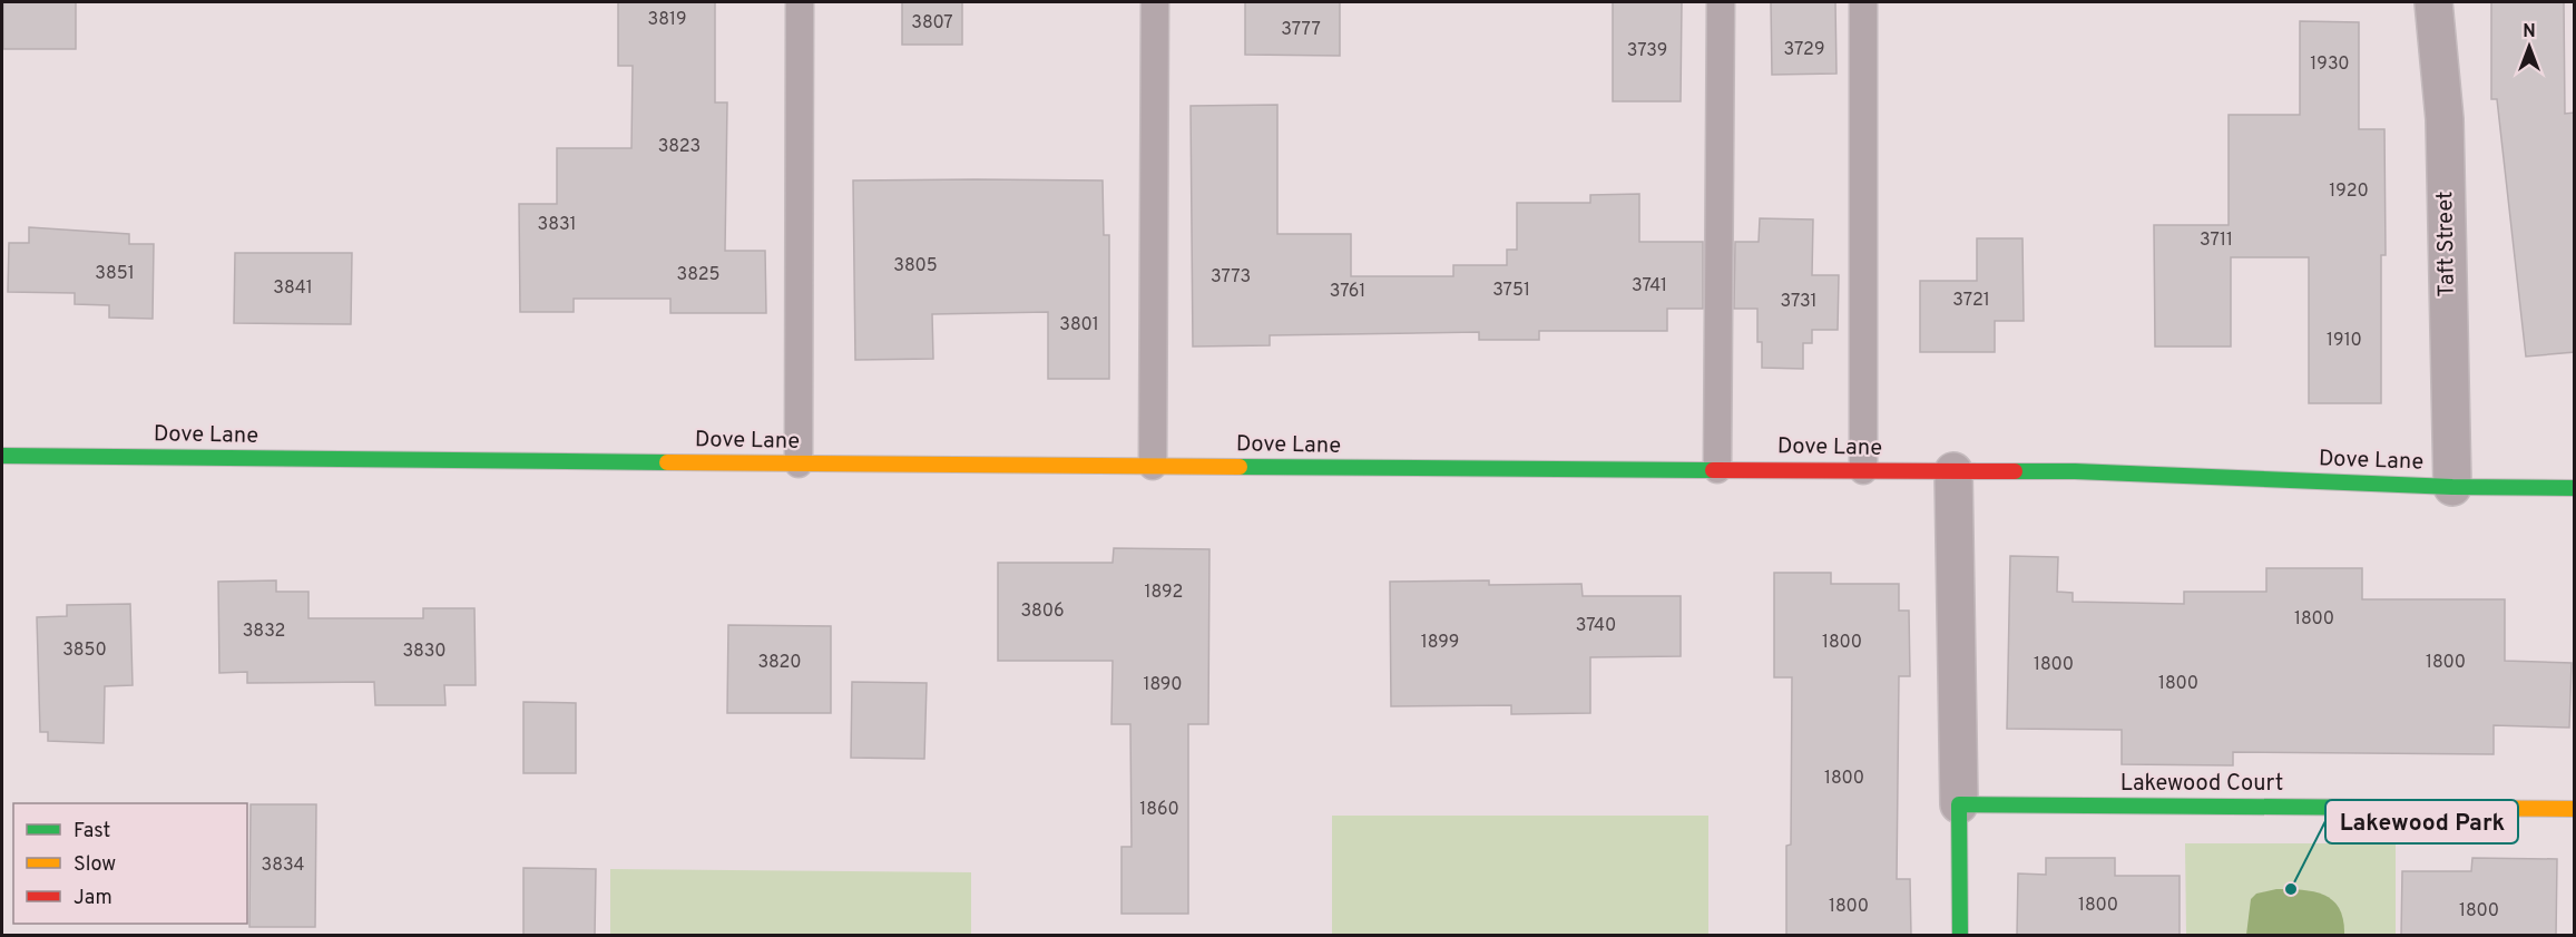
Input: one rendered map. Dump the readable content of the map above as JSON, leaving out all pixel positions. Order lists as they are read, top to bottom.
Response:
{
  "streets": {
    "street": ["Taft Street", "Dove Lane", "Lakewood Court"]
  },
  "crossings": [
    ["Taft Street", "Dove Lane"]
  ],
  "places": ["Lakewood Park"],
  "house_numbers": [
    "3819",
    "3807",
    "3777",
    "3729",
    "3739",
    "1930",
    "3823",
    "1920",
    "3831",
    "3711",
    "3805",
    "3851",
    "3825",
    "3773",
    "3741",
    "3841",
    "3751",
    "3761",
    "3721",
    "3731",
    "3801",
    "1910",
    "1892",
    "3806",
    "1800",
    "3740",
    "3832",
    "1899",
    "1800",
    "3850",
    "3830",
    "3820",
    "1800",
    "1800",
    "1800",
    "1890",
    "1800",
    "1860",
    "3834",
    "1800",
    "1800",
    "1800"
  ],
  "legend": ["Fast", "Slow", "Jam"],
  "north": "top"
}
